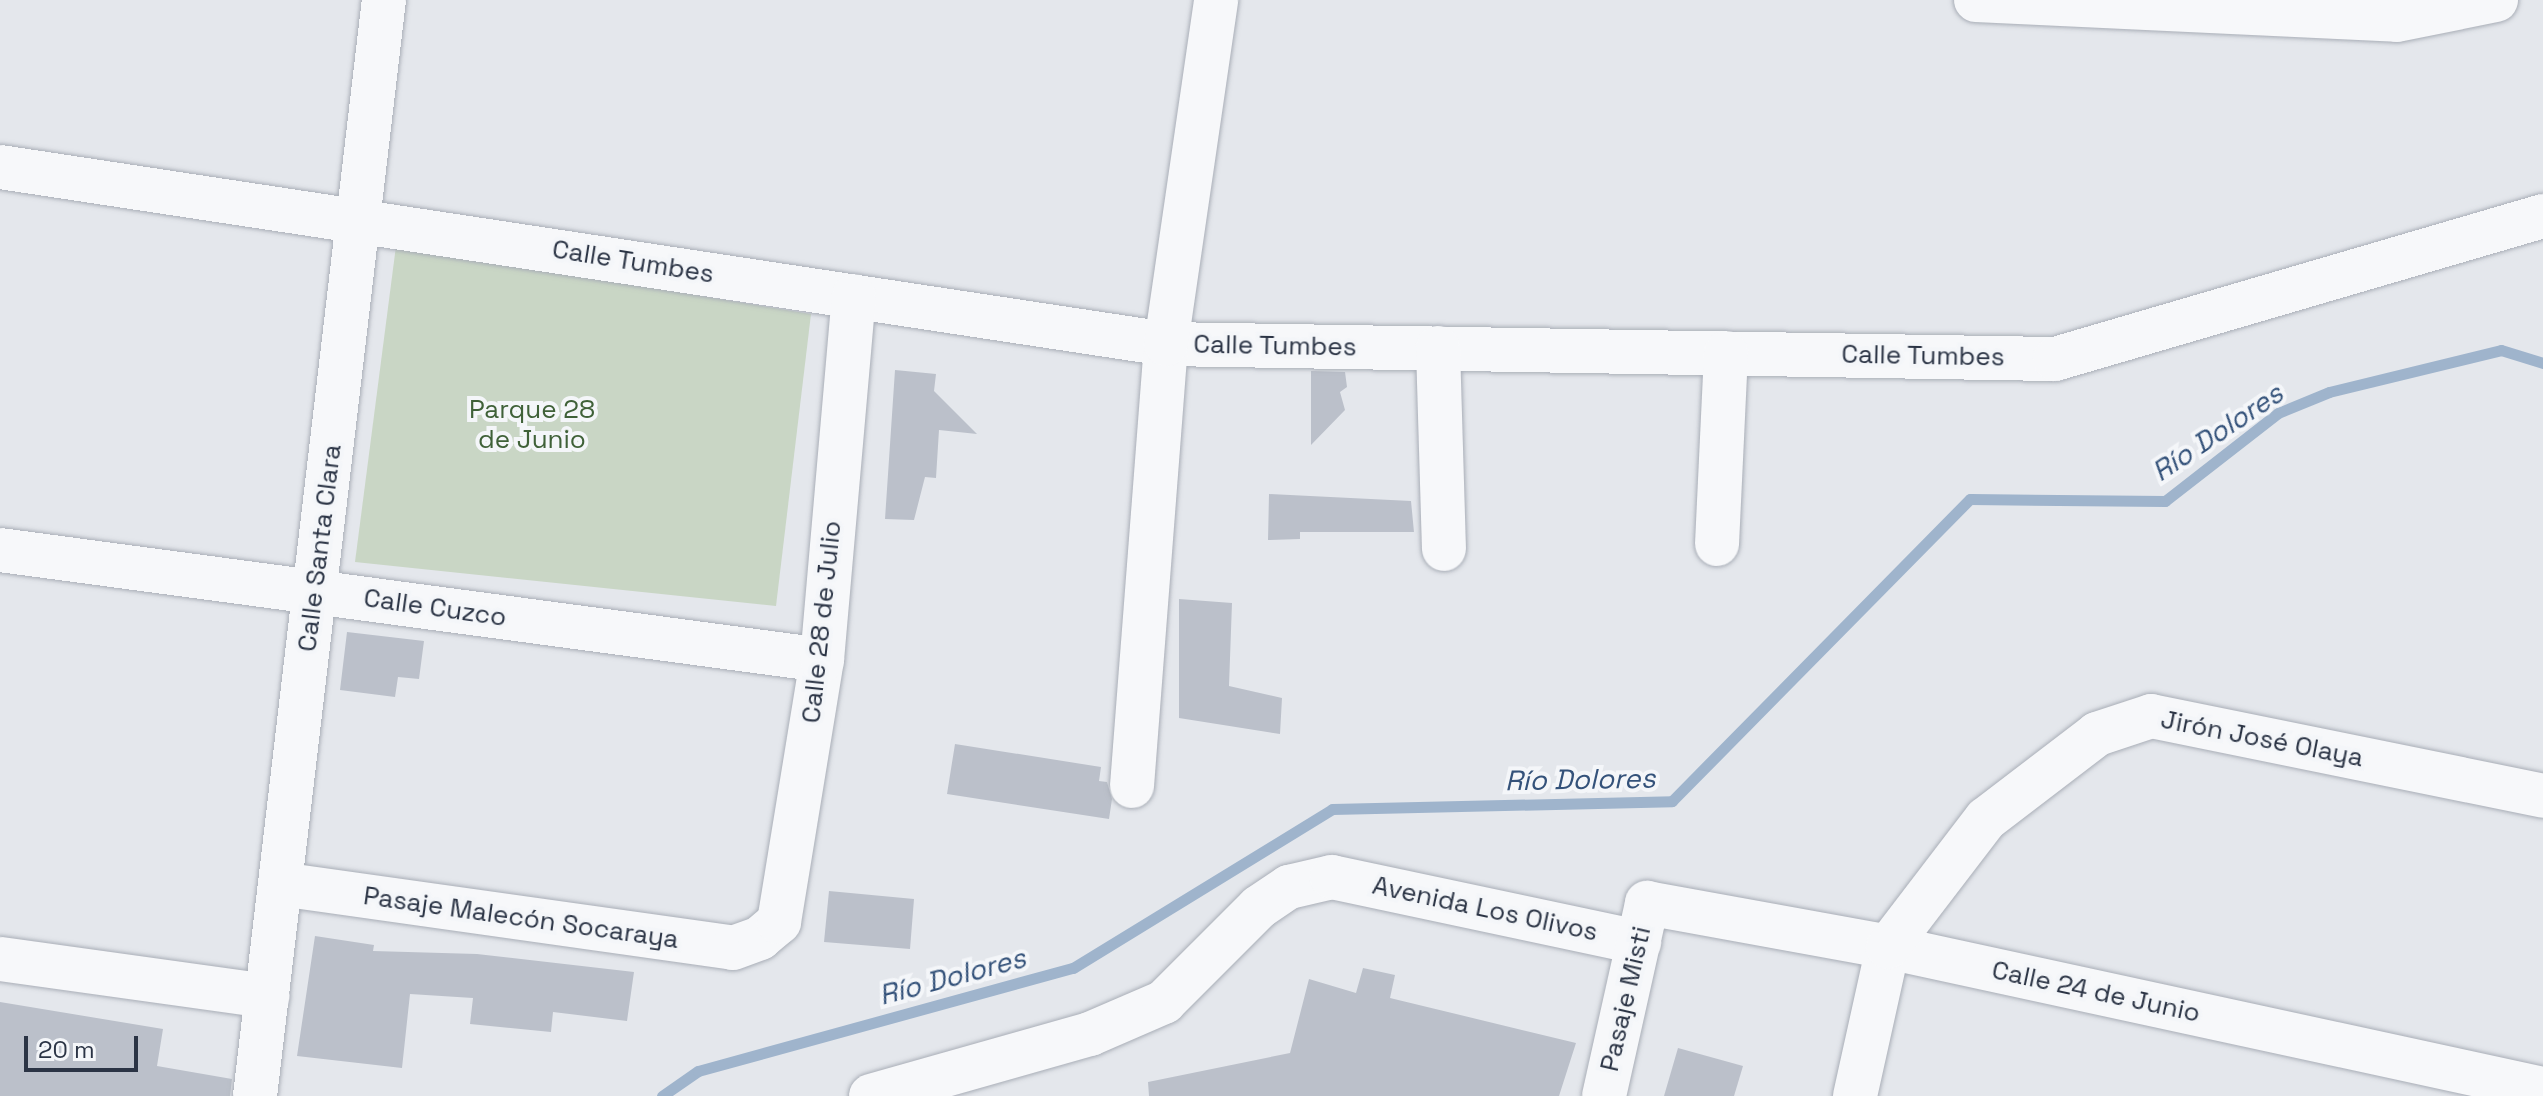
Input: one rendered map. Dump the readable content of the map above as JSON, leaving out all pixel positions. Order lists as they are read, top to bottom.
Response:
{
  "streets": {
    "street": [
      "Calle Tumbes",
      "Calle Santa Clara",
      "Calle Cuzco",
      "Calle 28 de Julio",
      "Jirón José Olaya",
      "Avenida Los Olivos",
      "Pasaje Malecón Socaraya",
      "Calle 24 de Junio",
      "Pasaje Misti"
    ]
  },
  "crossings": [
    ["Calle Tumbes", "Calle Santa Clara"],
    ["Calle Tumbes", "Calle 28 de Julio"],
    ["Calle Santa Clara", "Calle Cuzco"],
    ["Calle Santa Clara", "Pasaje Malecón Socaraya"],
    ["Calle Cuzco", "Calle 28 de Julio"],
    ["Calle 28 de Julio", "Pasaje Malecón Socaraya"],
    ["Jirón José Olaya", "Calle 24 de Junio"],
    ["Avenida Los Olivos", "Calle 24 de Junio"],
    ["Avenida Los Olivos", "Pasaje Misti"],
    ["Calle 24 de Junio", "Pasaje Misti"]
  ],
  "water": ["Río Dolores"],
  "parks": ["Parque 28 de Junio"],
  "scale_bar": "20 m"
}
